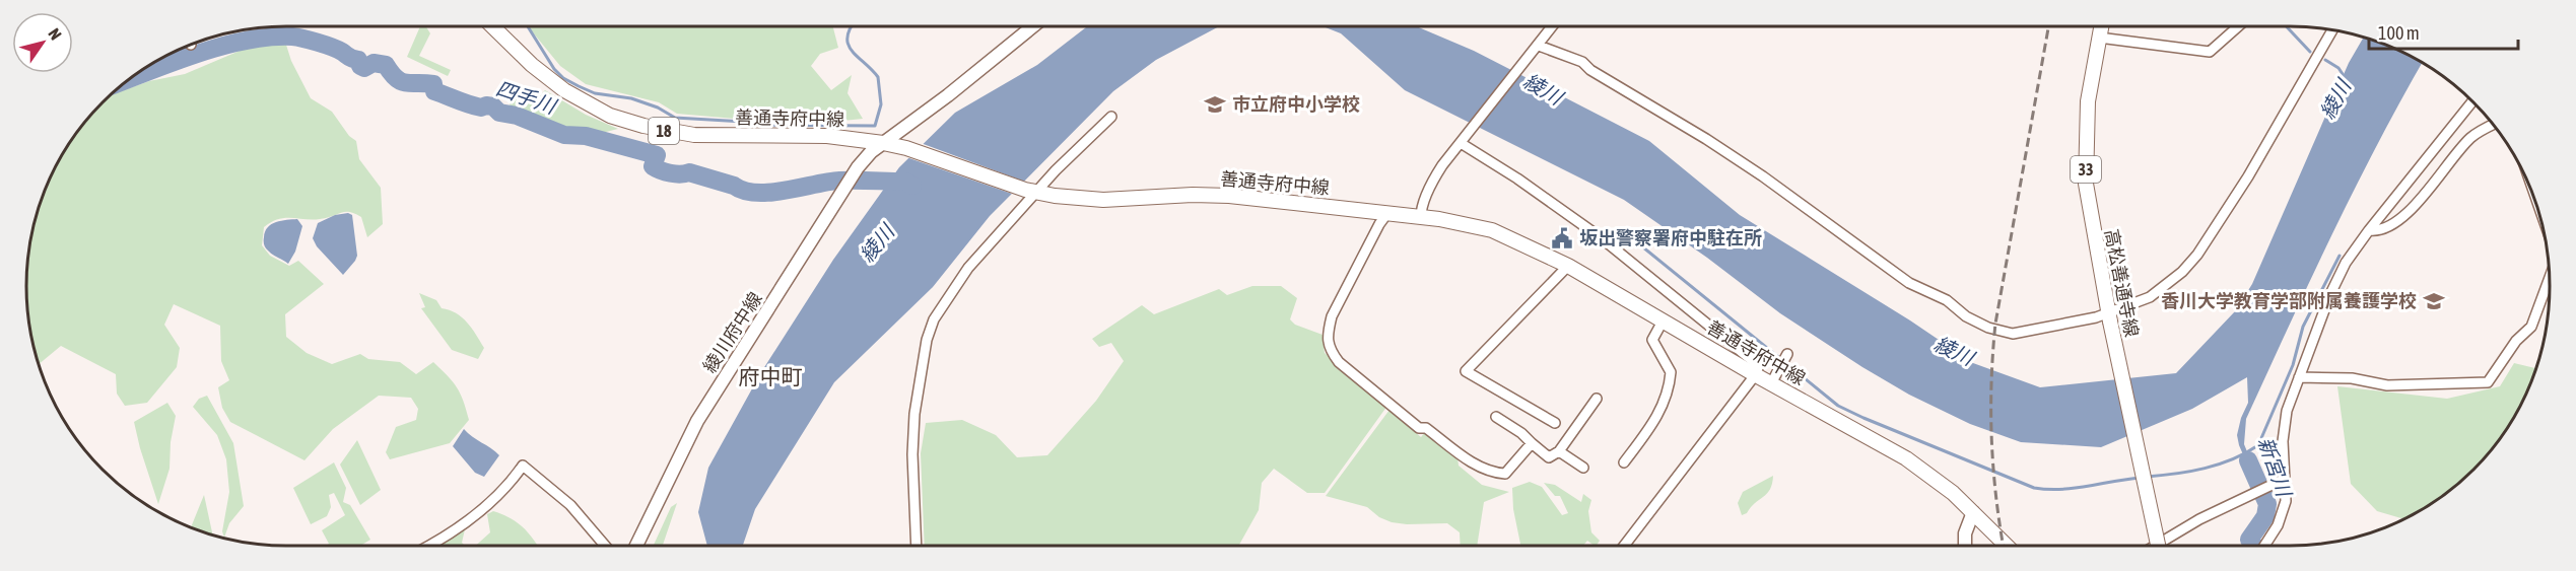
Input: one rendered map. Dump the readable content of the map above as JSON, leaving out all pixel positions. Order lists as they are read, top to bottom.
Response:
{
  "streets": {
    "main road": [
      "善通寺府中線",
      "18",
      "33",
      "高松善通寺線",
      "綾川府中線"
    ]
  },
  "crossings": [
    ["善通寺府中線", "綾川府中線"]
  ],
  "districts": ["府中町"],
  "water": ["綾川", "四手川", "新宮川"],
  "places": {
    "school or university": ["市立府中小学校", "香川大学教育学部附属養護学校"],
    "public building": ["坂出警察署府中駐在所"]
  },
  "scale_bar": "100 m",
  "north": "top right"
}
